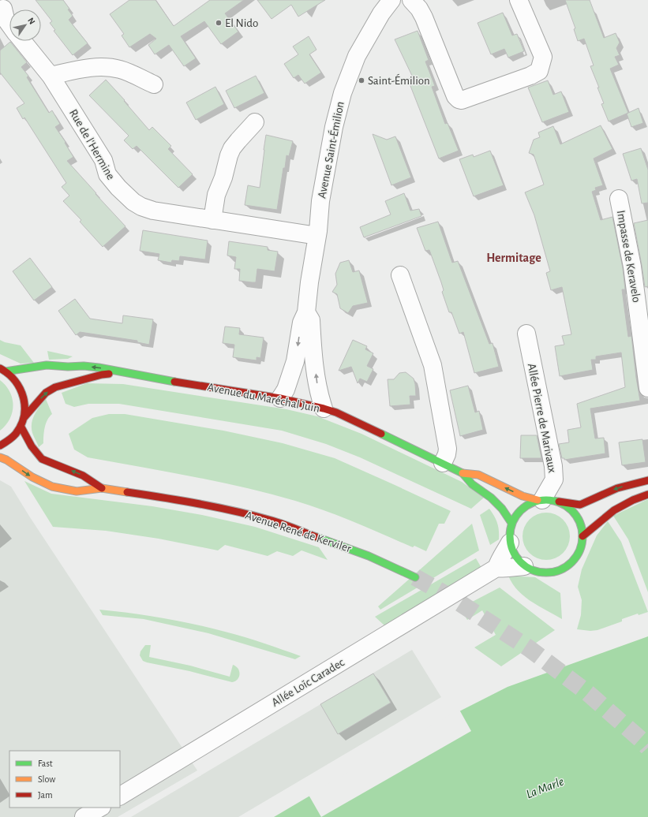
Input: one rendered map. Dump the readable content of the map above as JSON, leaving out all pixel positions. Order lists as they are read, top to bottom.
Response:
{
  "streets": {
    "main road": ["Avenue du Maréchal Juin", "Avenue René de Kerviler"],
    "street": [
      "Rue de l'Hermine",
      "Avenue Saint-Émilion",
      "Impasse de Keravelo",
      "Allée Pierre de Marivaux",
      "Allée Loïc Caradec"
    ]
  },
  "crossings": [
    ["Rue de l'Hermine", "Avenue Saint-Émilion"],
    ["Avenue Saint-Émilion", "Avenue du Maréchal Juin"],
    ["Avenue du Maréchal Juin", "Allée Pierre de Marivaux"],
    ["Avenue du Maréchal Juin", "Allée Loïc Caradec"],
    ["Allée Pierre de Marivaux", "Allée Loïc Caradec"]
  ],
  "districts": ["Hermitage"],
  "water": ["La Marle"],
  "places": ["El Nido", "Saint-Émilion"],
  "legend": ["Fast", "Slow", "Jam"],
  "north": "top right"
}
